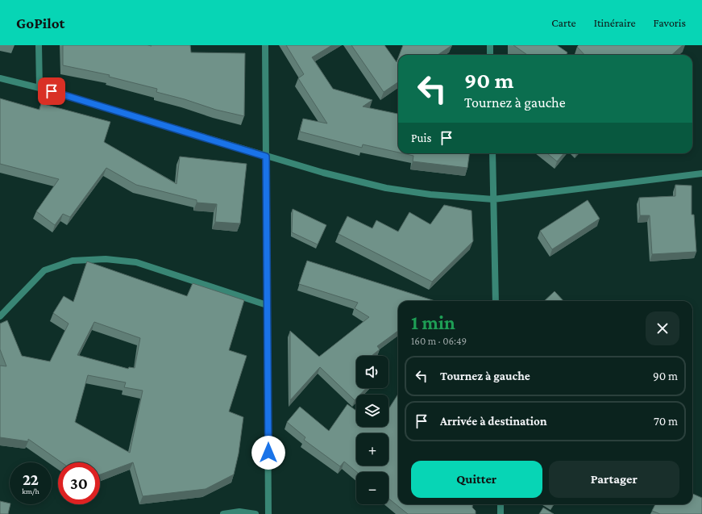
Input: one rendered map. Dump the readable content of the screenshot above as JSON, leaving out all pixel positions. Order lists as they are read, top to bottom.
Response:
{
  "page": {
    "header": "GoPilot",
    "nav": ["Carte", "Itinéraire", "Favoris"],
    "turn": ["90 m", "Tournez à gauche"],
    "then": "Puis",
    "heading": ["1 min", "160 m · 06:49"],
    "map_buttons": ["+", "−"],
    "list": [
      {
        "name": "Tournez à gauche",
        "value": "90 m"
      },
      {
        "name": "Arrivée à destination",
        "value": "70 m"
      }
    ],
    "buttons": ["Quitter", "Partager"],
    "speed": "22 km/h",
    "limit": "30"
  }
}
